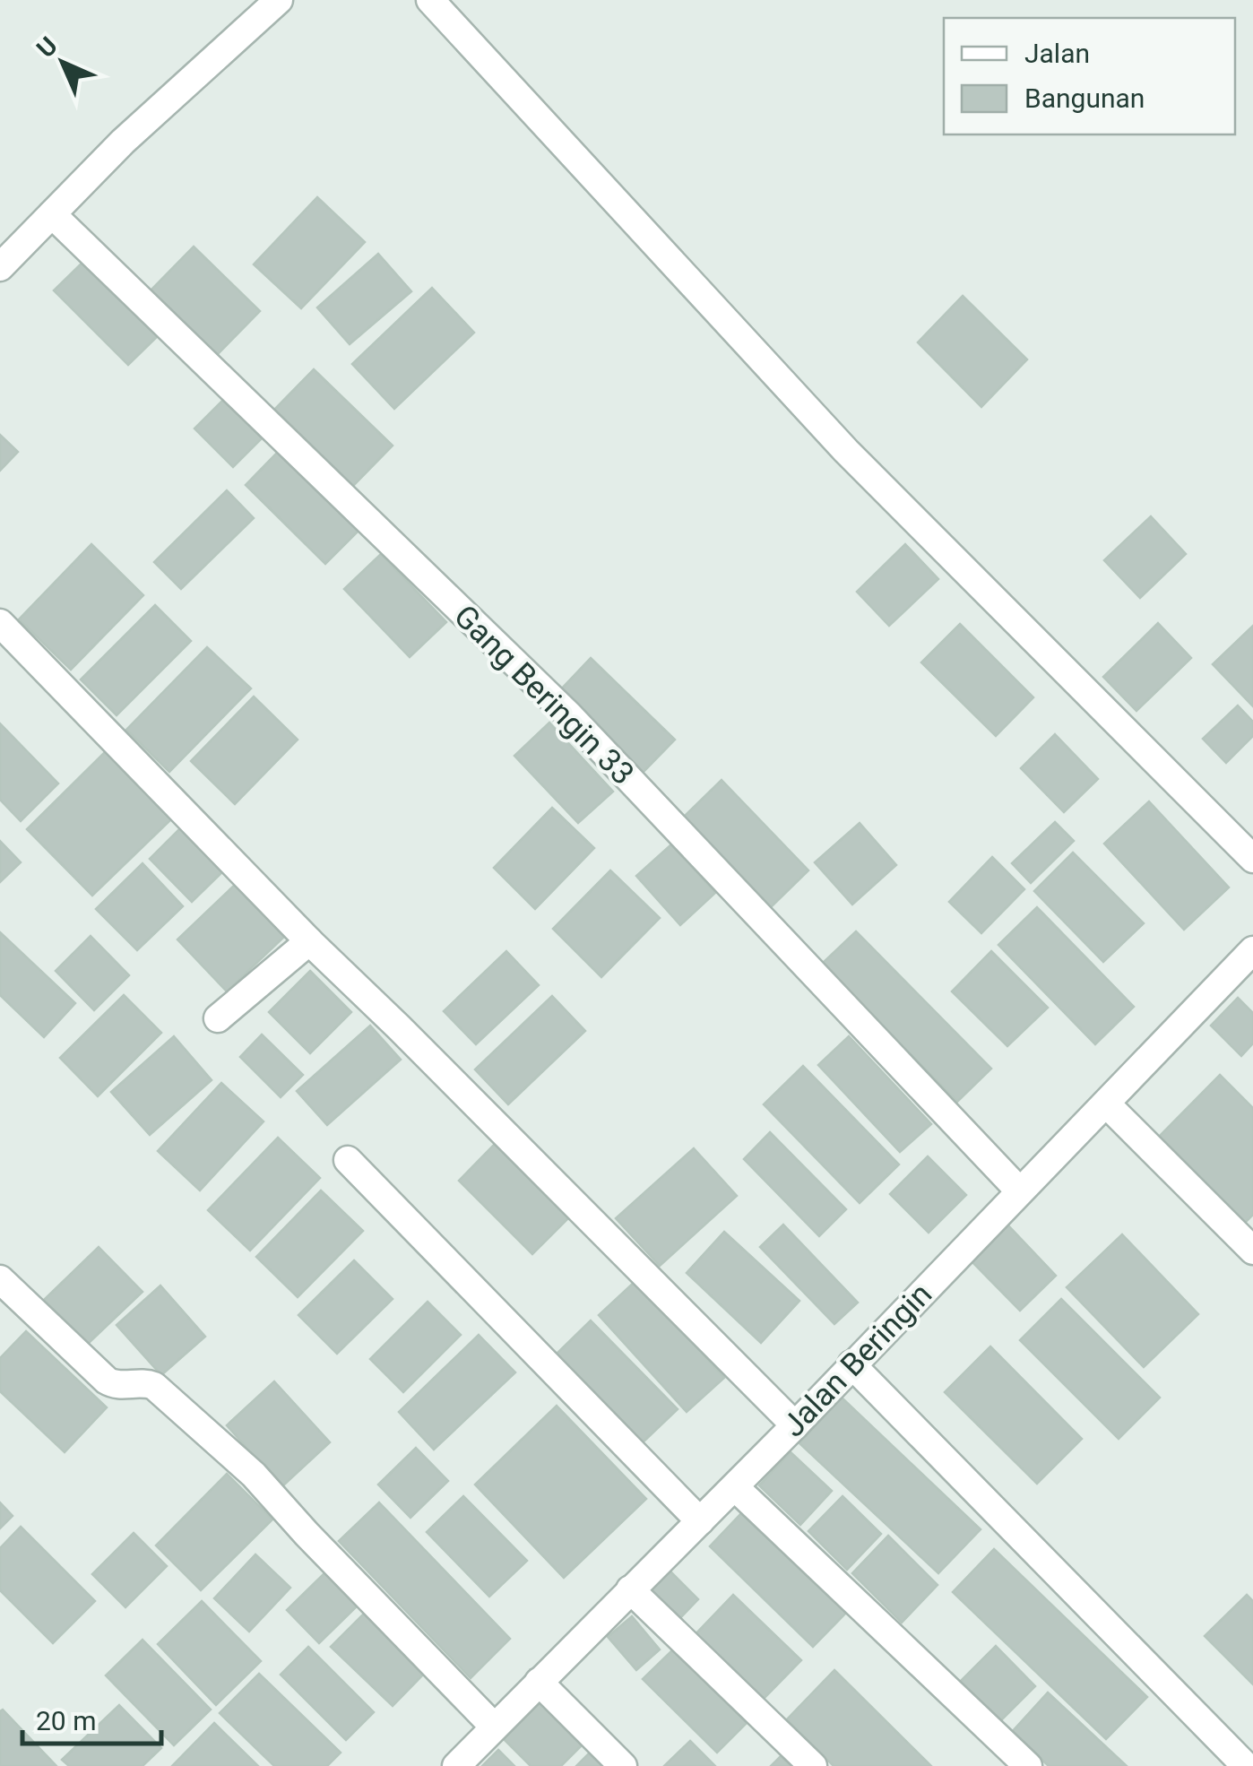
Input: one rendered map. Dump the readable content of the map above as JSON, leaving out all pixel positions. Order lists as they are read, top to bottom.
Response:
{
  "streets": {
    "street": ["Gang Beringin 33", "Jalan Beringin"]
  },
  "crossings": [
    ["Gang Beringin 33", "Jalan Beringin"]
  ],
  "legend": ["Jalan", "Bangunan"],
  "scale_bar": "20 m",
  "north": "top left"
}
